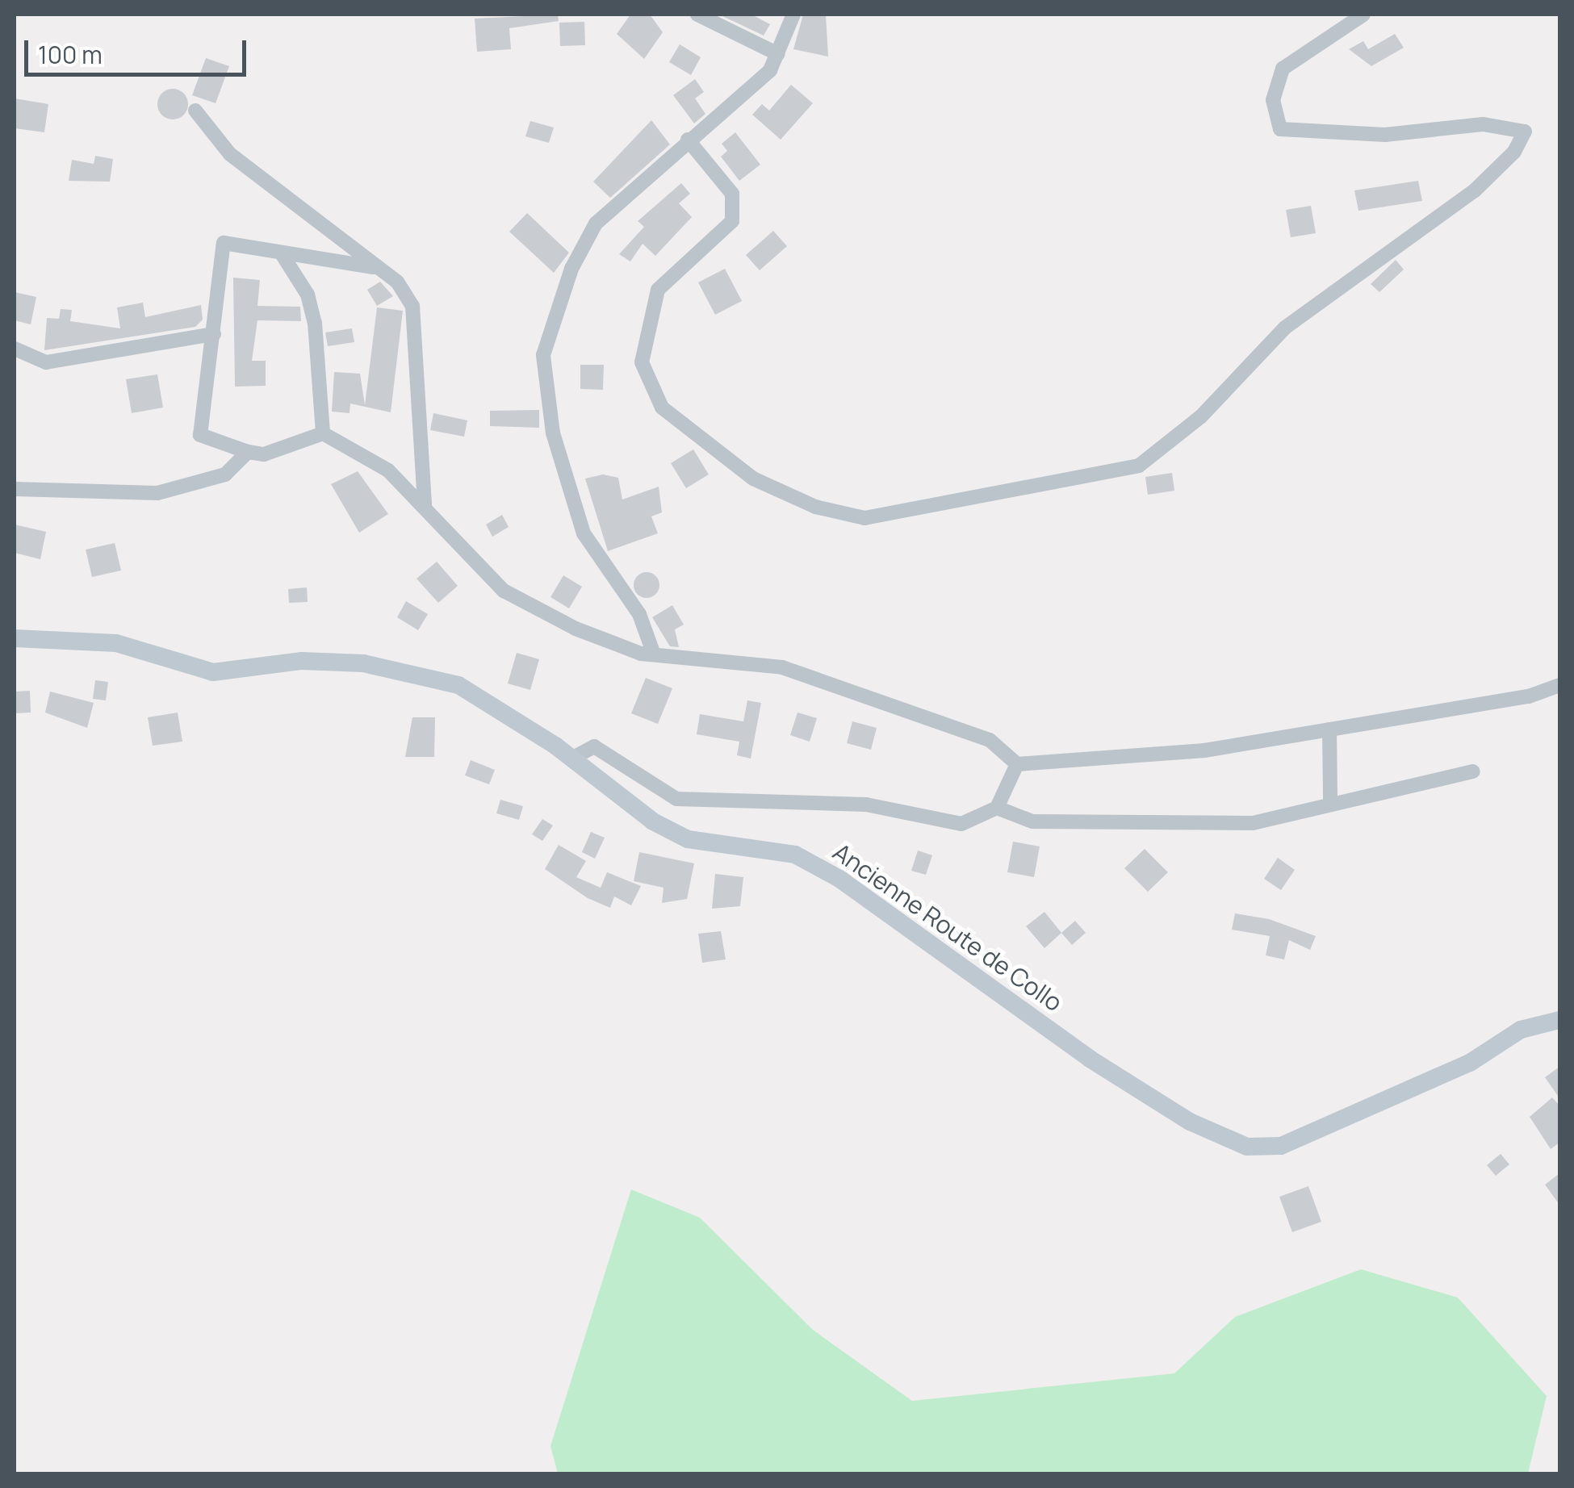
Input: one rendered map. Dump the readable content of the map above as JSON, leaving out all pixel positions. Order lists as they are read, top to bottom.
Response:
{
  "streets": {
    "main road": ["Ancienne Route de Collo"]
  },
  "scale_bar": "100 m"
}
